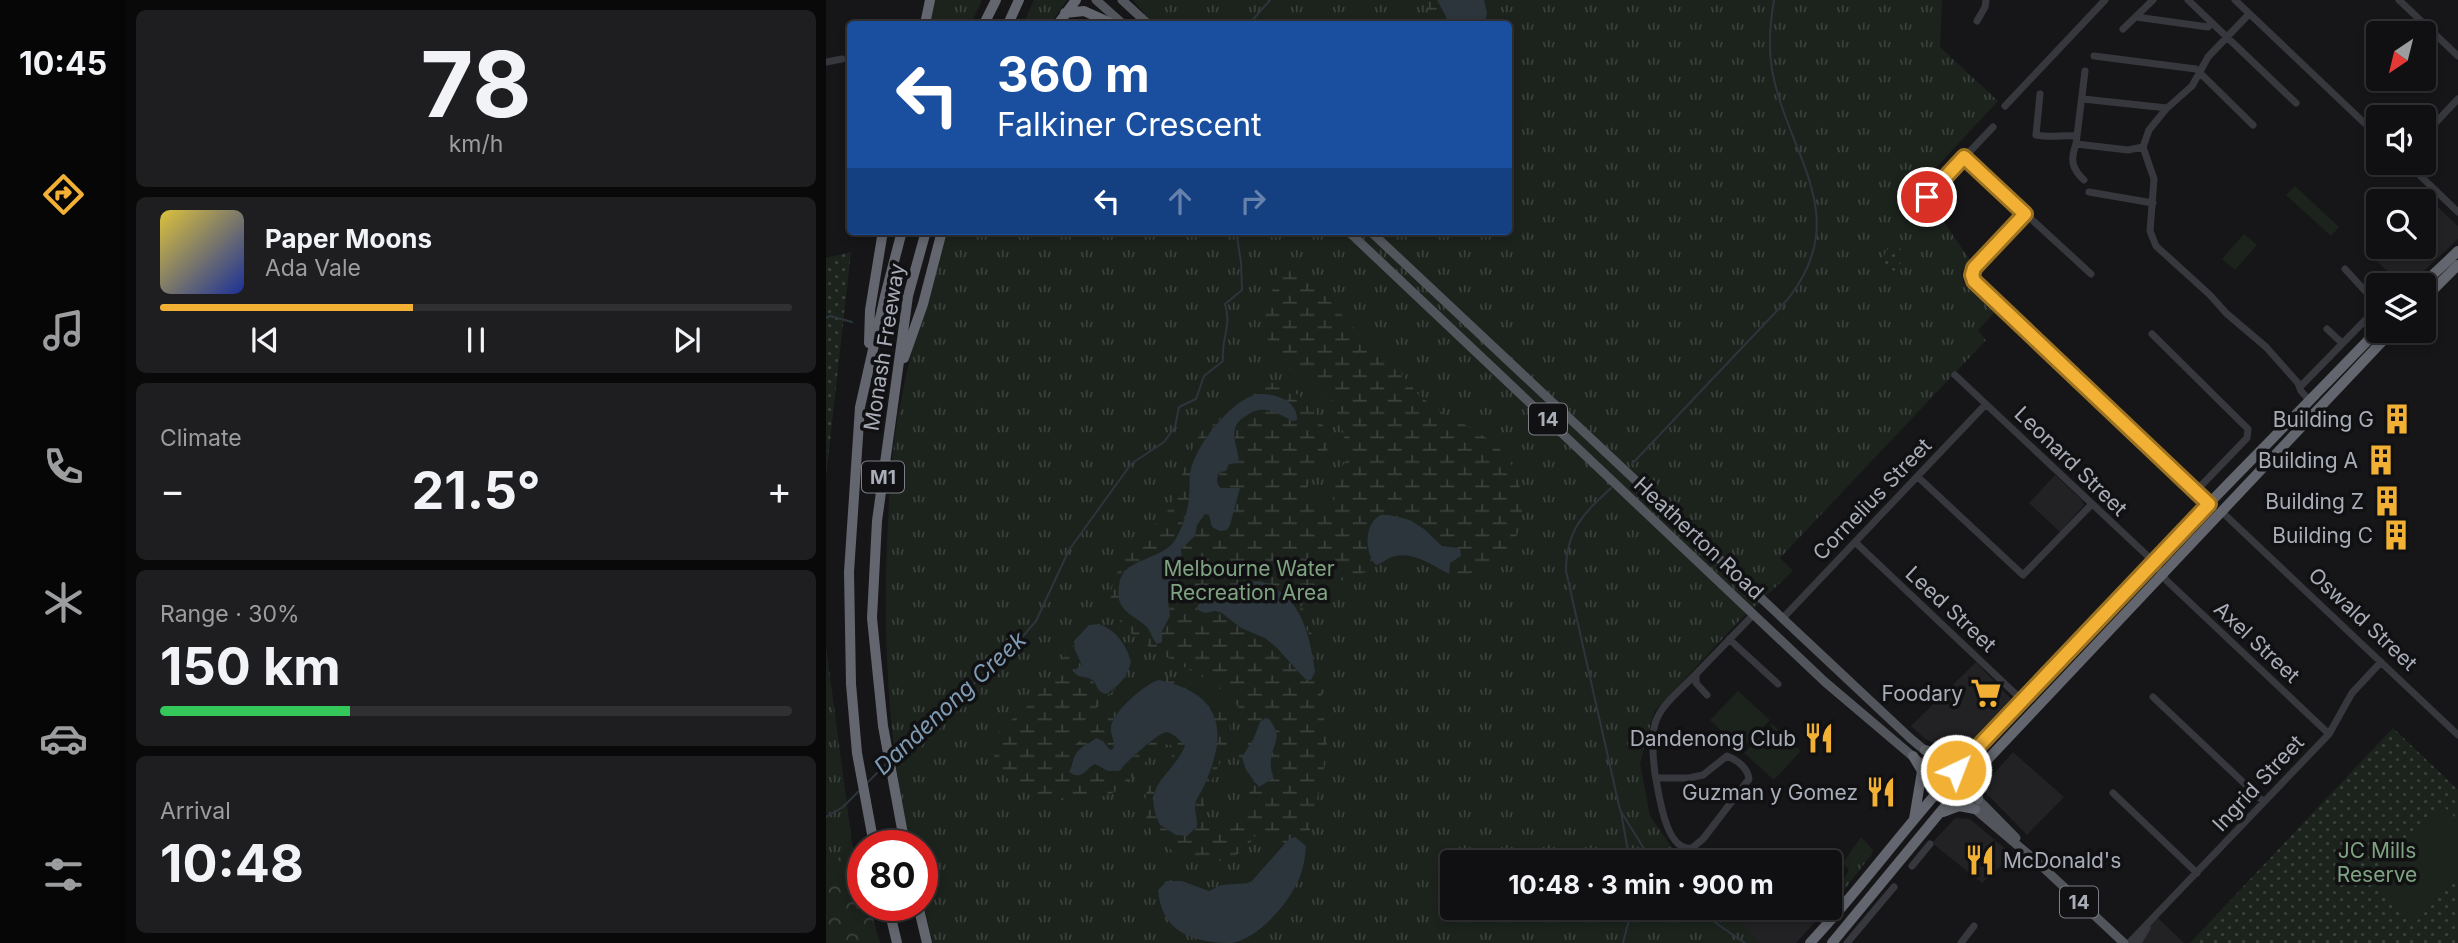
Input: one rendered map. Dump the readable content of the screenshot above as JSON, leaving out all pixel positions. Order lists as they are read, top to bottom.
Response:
{
  "streets": {
    "highway": ["Monash Freeway", "M1", "Oswald Street"],
    "main road": ["14", "Heatherton Road"],
    "street": [
      "Leonard Street",
      "Cornelius Street",
      "Leed Street",
      "Axel Street",
      "Ingrid Street"
    ]
  },
  "crossings": [
    ["Leonard Street", "Cornelius Street"],
    ["Leonard Street", "Axel Street"],
    ["Cornelius Street", "Heatherton Road"],
    ["Cornelius Street", "Leed Street"],
    ["Heatherton Road", "Ingrid Street"],
    ["Oswald Street", "Ingrid Street"],
    ["Axel Street", "Ingrid Street"]
  ],
  "water": ["Dandenong Creek"],
  "parks": ["Melbourne Water Recreation Area", "JC Mills Reserve"],
  "places": {
    "building": [
      "Building G",
      "Building A",
      "Building Z",
      "Building C"
    ],
    "supermarket": ["Foodary"],
    "restaurant": ["Dandenong Club", "Guzman y Gomez", "McDonald's"]
  },
  "north": "bottom left",
  "page": {
    "tabs": "10:45",
    "tile": [
      ["78", "km/h"],
      "Climate",
      ["Range · 30%", "150 km"],
      ["Arrival", "10:48"]
    ],
    "turn": ["360 m", "Falkiner Crescent"],
    "song": ["Paper Moons", "Ada Vale"],
    "heat": ["−", "21.5°", "+"],
    "limit": "80",
    "trip": "10:48 · 3 min · 900 m"
  }
}
